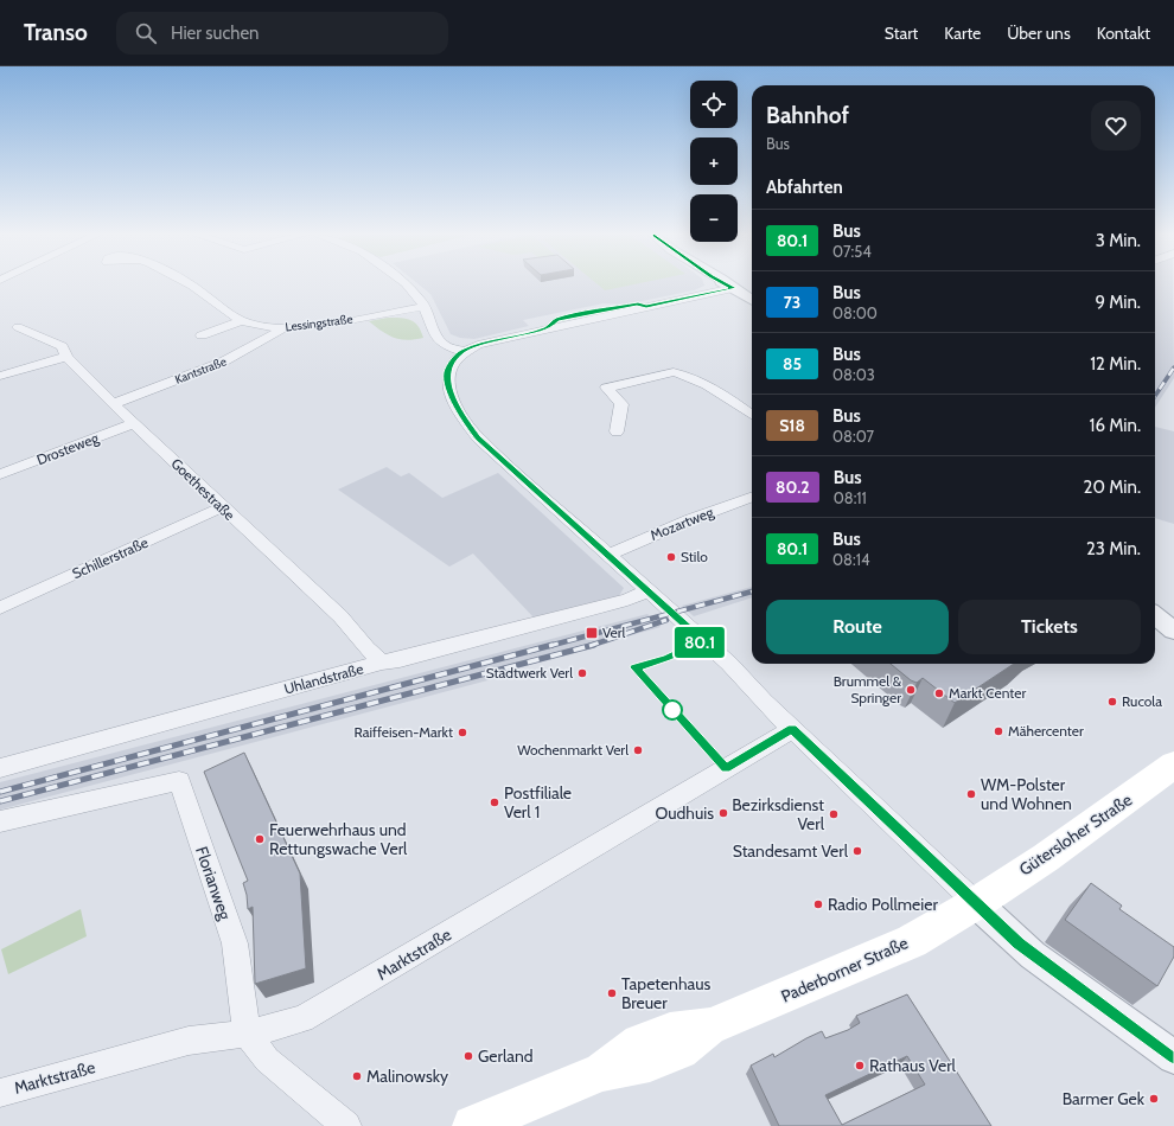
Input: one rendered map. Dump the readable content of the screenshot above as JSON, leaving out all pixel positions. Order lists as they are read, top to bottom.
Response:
{
  "streets": {
    "main road": ["Gütersloher Straße", "Paderborner Straße"],
    "street": [
      "Lessingstraße",
      "Kantstraße",
      "Drosteweg",
      "Goethestraße",
      "Mozartweg",
      "Schillerstraße",
      "Uhlandstraße",
      "Florianweg",
      "Marktstraße"
    ]
  },
  "crossings": [
    ["Lessingstraße", "Kantstraße"],
    ["Kantstraße", "Goethestraße"],
    ["Drosteweg", "Goethestraße"],
    ["Goethestraße", "Schillerstraße"],
    ["Goethestraße", "Uhlandstraße"],
    ["Gütersloher Straße", "Paderborner Straße"],
    ["Florianweg", "Marktstraße"]
  ],
  "places": {
    "other": [
      "Stilo",
      "Stadtwerk Verl",
      "Brummel & Springer",
      "Markt Center",
      "Rucola",
      "Mähercenter",
      "Raiffeisen-Markt",
      "Wochenmarkt Verl",
      "WM-Polster und Wohnen",
      "Postfiliale Verl 1",
      "Oudhuis",
      "Bezirksdienst Verl",
      "Feuerwehrhaus und Rettungswache Verl",
      "Standesamt Verl",
      "Radio Pollmeier",
      "Tapetenhaus Breuer",
      "Gerland",
      "Rathaus Verl",
      "Malinowsky",
      "Barmer Gek"
    ],
    "transit": ["Verl"]
  },
  "lines": ["bus line 80.1"],
  "page": {
    "header": "Transo",
    "search": "Hier suchen",
    "nav": [
      "Start",
      "Karte",
      "Über uns",
      "Kontakt"
    ],
    "on_map": "80.1",
    "map_buttons": ["+", "−"],
    "heading": [
      ["Bahnhof", "Bus"],
      "Abfahrten"
    ],
    "list": [
      {
        "mark": "80.1",
        "name": "Bus",
        "note": "07:54",
        "value": "3 Min."
      },
      {
        "mark": "73",
        "name": "Bus",
        "note": "08:00",
        "value": "9 Min."
      },
      {
        "mark": "85",
        "name": "Bus",
        "note": "08:03",
        "value": "12 Min."
      },
      {
        "mark": "S18",
        "name": "Bus",
        "note": "08:07",
        "value": "16 Min."
      },
      {
        "mark": "80.2",
        "name": "Bus",
        "note": "08:11",
        "value": "20 Min."
      },
      {
        "mark": "80.1",
        "name": "Bus",
        "note": "08:14",
        "value": "23 Min."
      }
    ],
    "buttons": ["Route", "Tickets"]
  }
}
